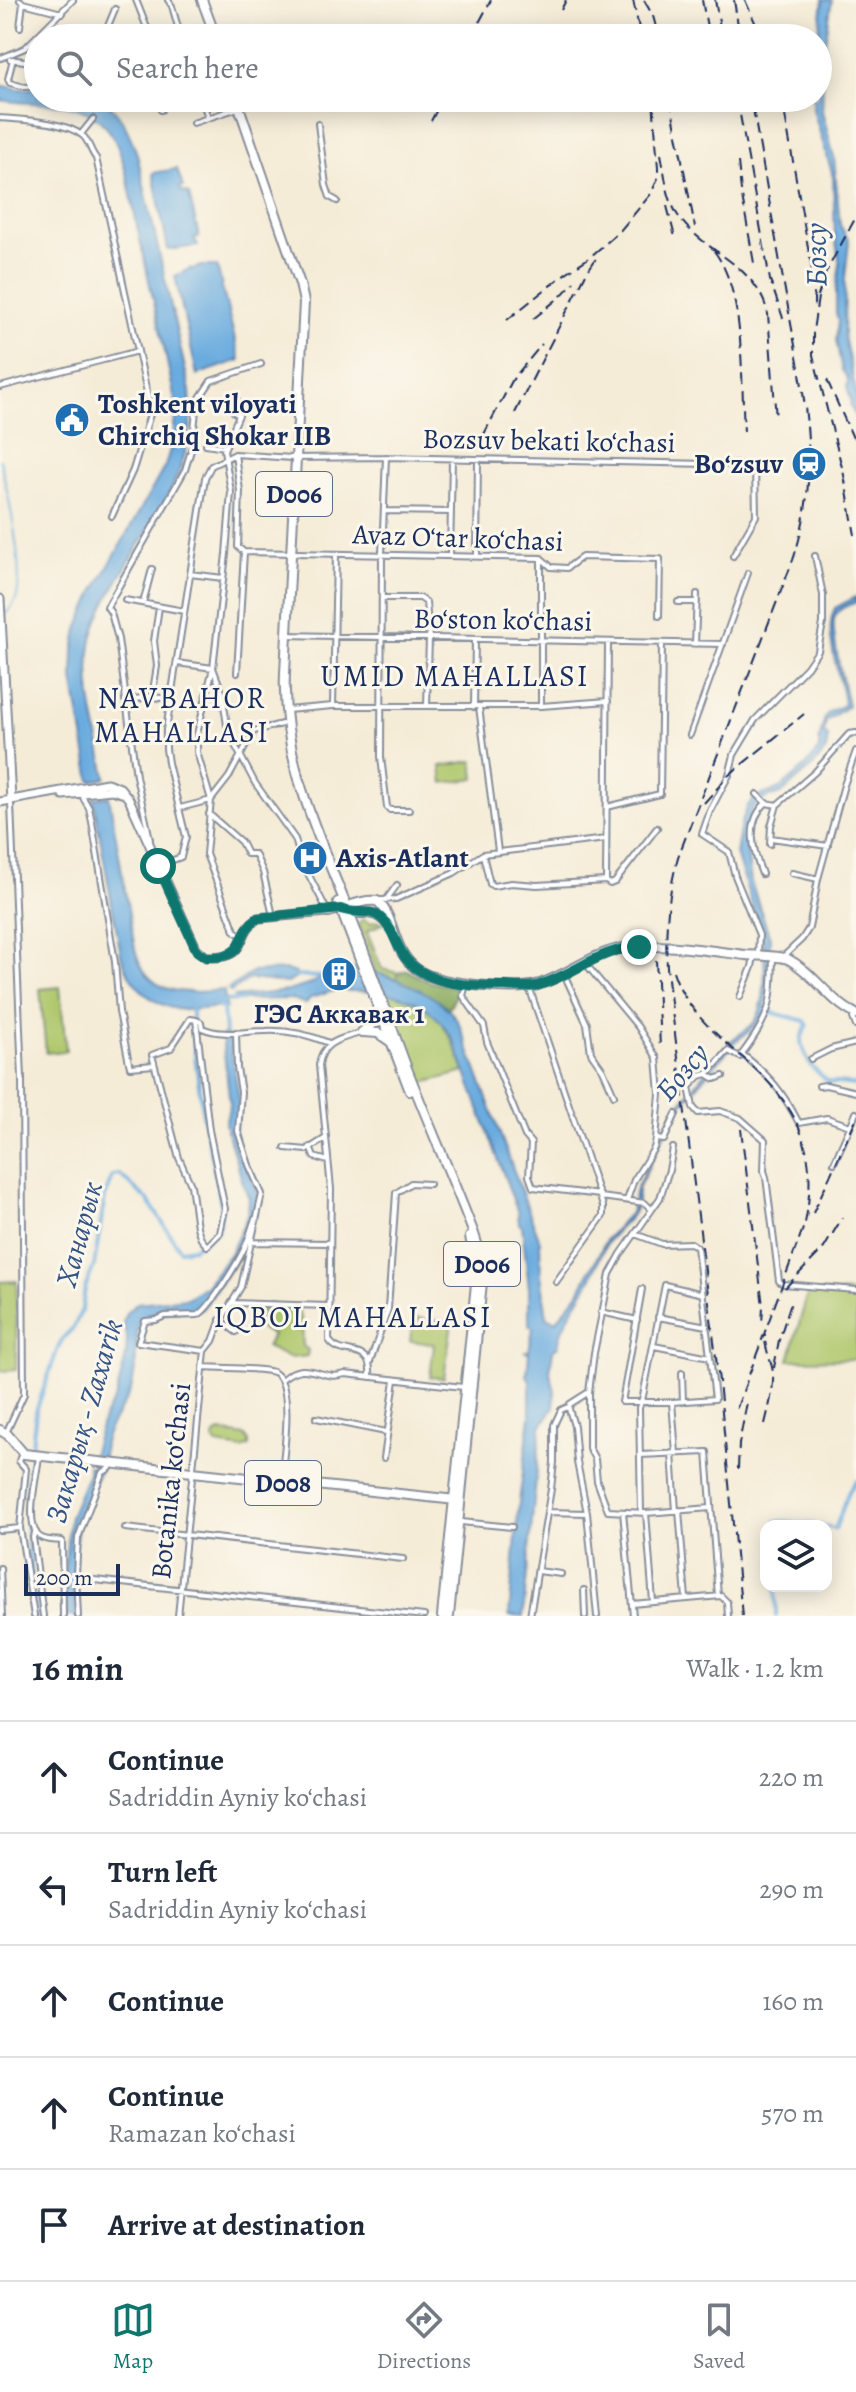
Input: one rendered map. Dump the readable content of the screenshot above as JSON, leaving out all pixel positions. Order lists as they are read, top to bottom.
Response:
{
  "streets": {
    "main road": ["D006", "D008"],
    "street": [
      "Bozsuv bekati ko‘chasi",
      "Avaz O‘tar ko‘chasi",
      "Bo‘ston ko‘chasi",
      "Botanika ko‘chasi"
    ]
  },
  "crossings": [
    ["Bozsuv bekati ko‘chasi", "D006"],
    ["D006", "Avaz O‘tar ko‘chasi"],
    ["D006", "Bo‘ston ko‘chasi"],
    ["D006", "D008"],
    ["Botanika ko‘chasi", "D008"]
  ],
  "districts": ["UMID MAHALLASI", "NAVBAHOR MAHALLASI", "IQBOL MAHALLASI"],
  "water": ["Бозсу", "Ханарык", "Закарық - Zaxarik"],
  "places": {
    "public building": ["Toshkent viloyati Chirchiq Shokar IIB"],
    "station": ["Bo‘zsuv"],
    "hospital": ["Axis-Atlant"],
    "building": ["ГЭС Аккавак 1"]
  },
  "scale_bar": "200 m",
  "page": {
    "search": "Search here",
    "scale": "200 m",
    "heading": ["16 min", "Walk · 1.2 km"],
    "list": [
      ["Continue", "Sadriddin Ayniy ko‘chasi", "220 m"],
      ["Turn left", "Sadriddin Ayniy ko‘chasi", "290 m"],
      ["Continue", "160 m"],
      ["Continue", "Ramazan ko‘chasi", "570 m"],
      "Arrive at destination"
    ],
    "nav": ["Map", "Directions", "Saved"]
  }
}
